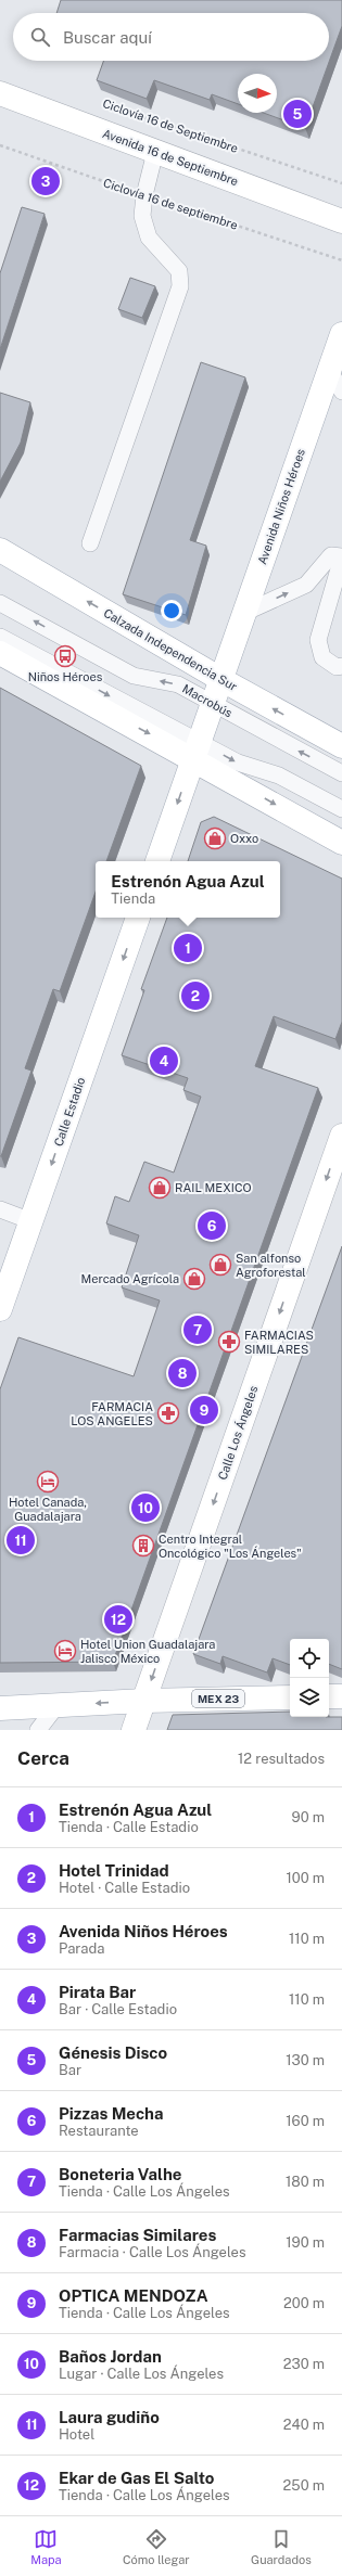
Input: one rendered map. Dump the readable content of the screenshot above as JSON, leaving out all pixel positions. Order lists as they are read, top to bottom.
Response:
{
  "streets": {
    "main road": [
      "Avenida 16 de Septiembre",
      "Avenida Niños Héroes",
      "Calzada Independencia Sur",
      "Calle Estadio",
      "Calle Los Ángeles",
      "MEX 23"
    ],
    "lane": ["Macrobús"],
    "path": ["Ciclovía 16 de Septiembre", "Ciclovía 16 de septiembre"]
  },
  "crossings": [
    ["Avenida Niños Héroes", "Calzada Independencia Sur"],
    ["Avenida Niños Héroes", "Macrobús"],
    ["Calle Los Ángeles", "MEX 23"]
  ],
  "one_way": ["Calle Estadio", "Calle Los Ángeles"],
  "places": {
    "bus stop": ["Niños Héroes"],
    "shop": [
      "Oxxo",
      "RAIL MEXICO",
      "San alfonso Agroforestal",
      "Mercado Agrícola"
    ],
    "pharmacy": ["FARMACIAS SIMILARES", "FARMACIA LOS ANGELES"],
    "hotel": ["Hotel Canada, Guadalajara", "Hotel Union Guadalajara Jalisco México"],
    "building": ["Centro Integral Oncológico \"Los Ángeles\""]
  },
  "north": "right",
  "page": {
    "search": "Buscar aquí",
    "pins": [
      "5",
      "3",
      "1",
      "2",
      "4",
      "6",
      "7",
      "8",
      "9",
      "10",
      "11",
      "12"
    ],
    "popup": ["Estrenón Agua Azul", "Tienda"],
    "heading": ["Cerca", "12 resultados"],
    "list": [
      {
        "mark": "1",
        "name": "Estrenón Agua Azul",
        "note": "Tienda · Calle Estadio",
        "value": "90 m"
      },
      {
        "mark": "2",
        "name": "Hotel Trinidad",
        "note": "Hotel · Calle Estadio",
        "value": "100 m"
      },
      {
        "mark": "3",
        "name": "Avenida Niños Héroes",
        "note": "Parada",
        "value": "110 m"
      },
      {
        "mark": "4",
        "name": "Pirata Bar",
        "note": "Bar · Calle Estadio",
        "value": "110 m"
      },
      {
        "mark": "5",
        "name": "Génesis Disco",
        "note": "Bar",
        "value": "130 m"
      },
      {
        "mark": "6",
        "name": "Pizzas Mecha",
        "note": "Restaurante",
        "value": "160 m"
      },
      {
        "mark": "7",
        "name": "Boneteria Valhe",
        "note": "Tienda · Calle Los Ángeles",
        "value": "180 m"
      },
      {
        "mark": "8",
        "name": "Farmacias Similares",
        "note": "Farmacia · Calle Los Ángeles",
        "value": "190 m"
      },
      {
        "mark": "9",
        "name": "OPTICA MENDOZA",
        "note": "Tienda · Calle Los Ángeles",
        "value": "200 m"
      },
      {
        "mark": "10",
        "name": "Baños Jordan",
        "note": "Lugar · Calle Los Ángeles",
        "value": "230 m"
      },
      {
        "mark": "11",
        "name": "Laura gudiño",
        "note": "Hotel",
        "value": "240 m"
      },
      {
        "mark": "12",
        "name": "Ekar de Gas El Salto",
        "note": "Tienda · Calle Los Ángeles",
        "value": "250 m"
      }
    ],
    "nav": ["Mapa", "Cómo llegar", "Guardados"]
  }
}
